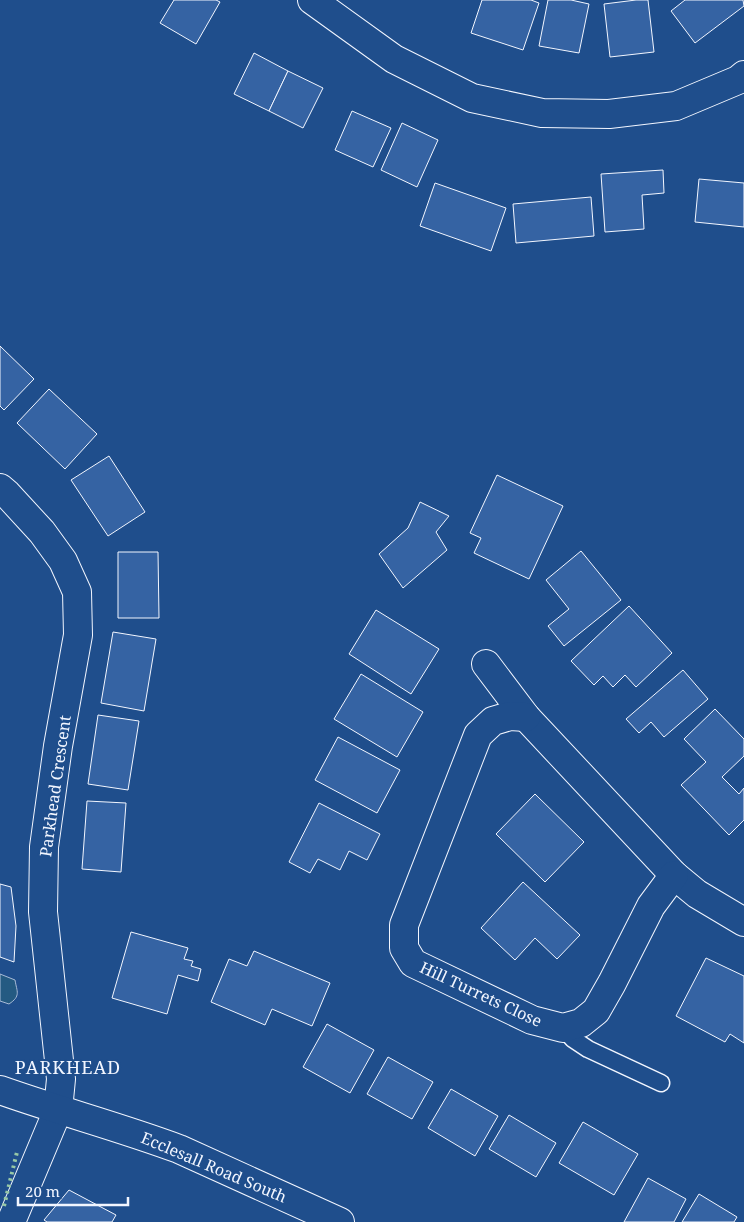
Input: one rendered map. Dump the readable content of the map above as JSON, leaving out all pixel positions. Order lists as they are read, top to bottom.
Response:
{
  "streets": {
    "street": ["Parkhead Crescent", "Hill Turrets Close", "Ecclesall Road South"]
  },
  "crossings": [
    ["Parkhead Crescent", "Ecclesall Road South"]
  ],
  "districts": ["PARKHEAD"],
  "scale_bar": "20 m"
}
